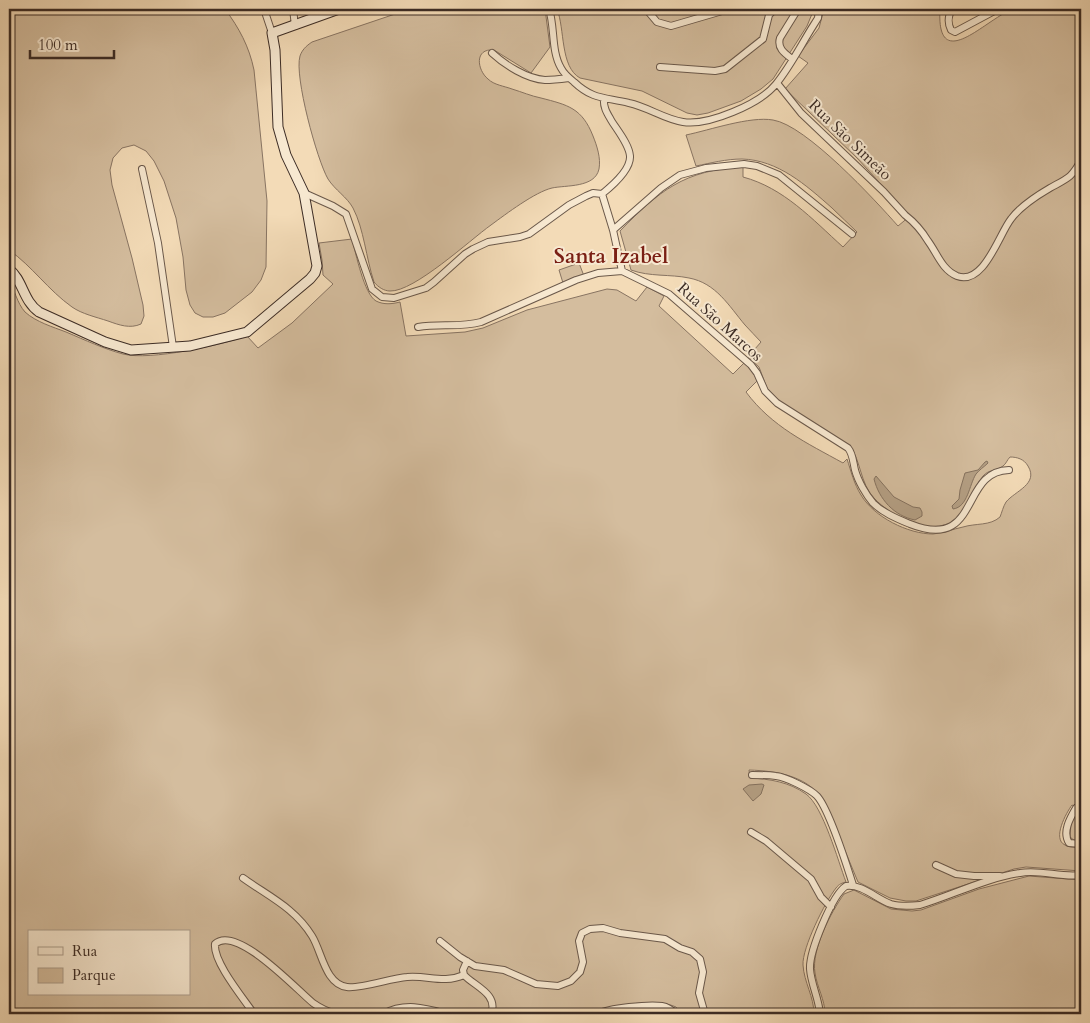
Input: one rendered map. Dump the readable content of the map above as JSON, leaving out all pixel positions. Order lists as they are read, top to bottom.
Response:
{
  "streets": {
    "street": ["Rua São Simeão", "Rua São Marcos"]
  },
  "districts": ["Santa Izabel"],
  "legend": ["Rua", "Parque"],
  "scale_bar": "100 m"
}
